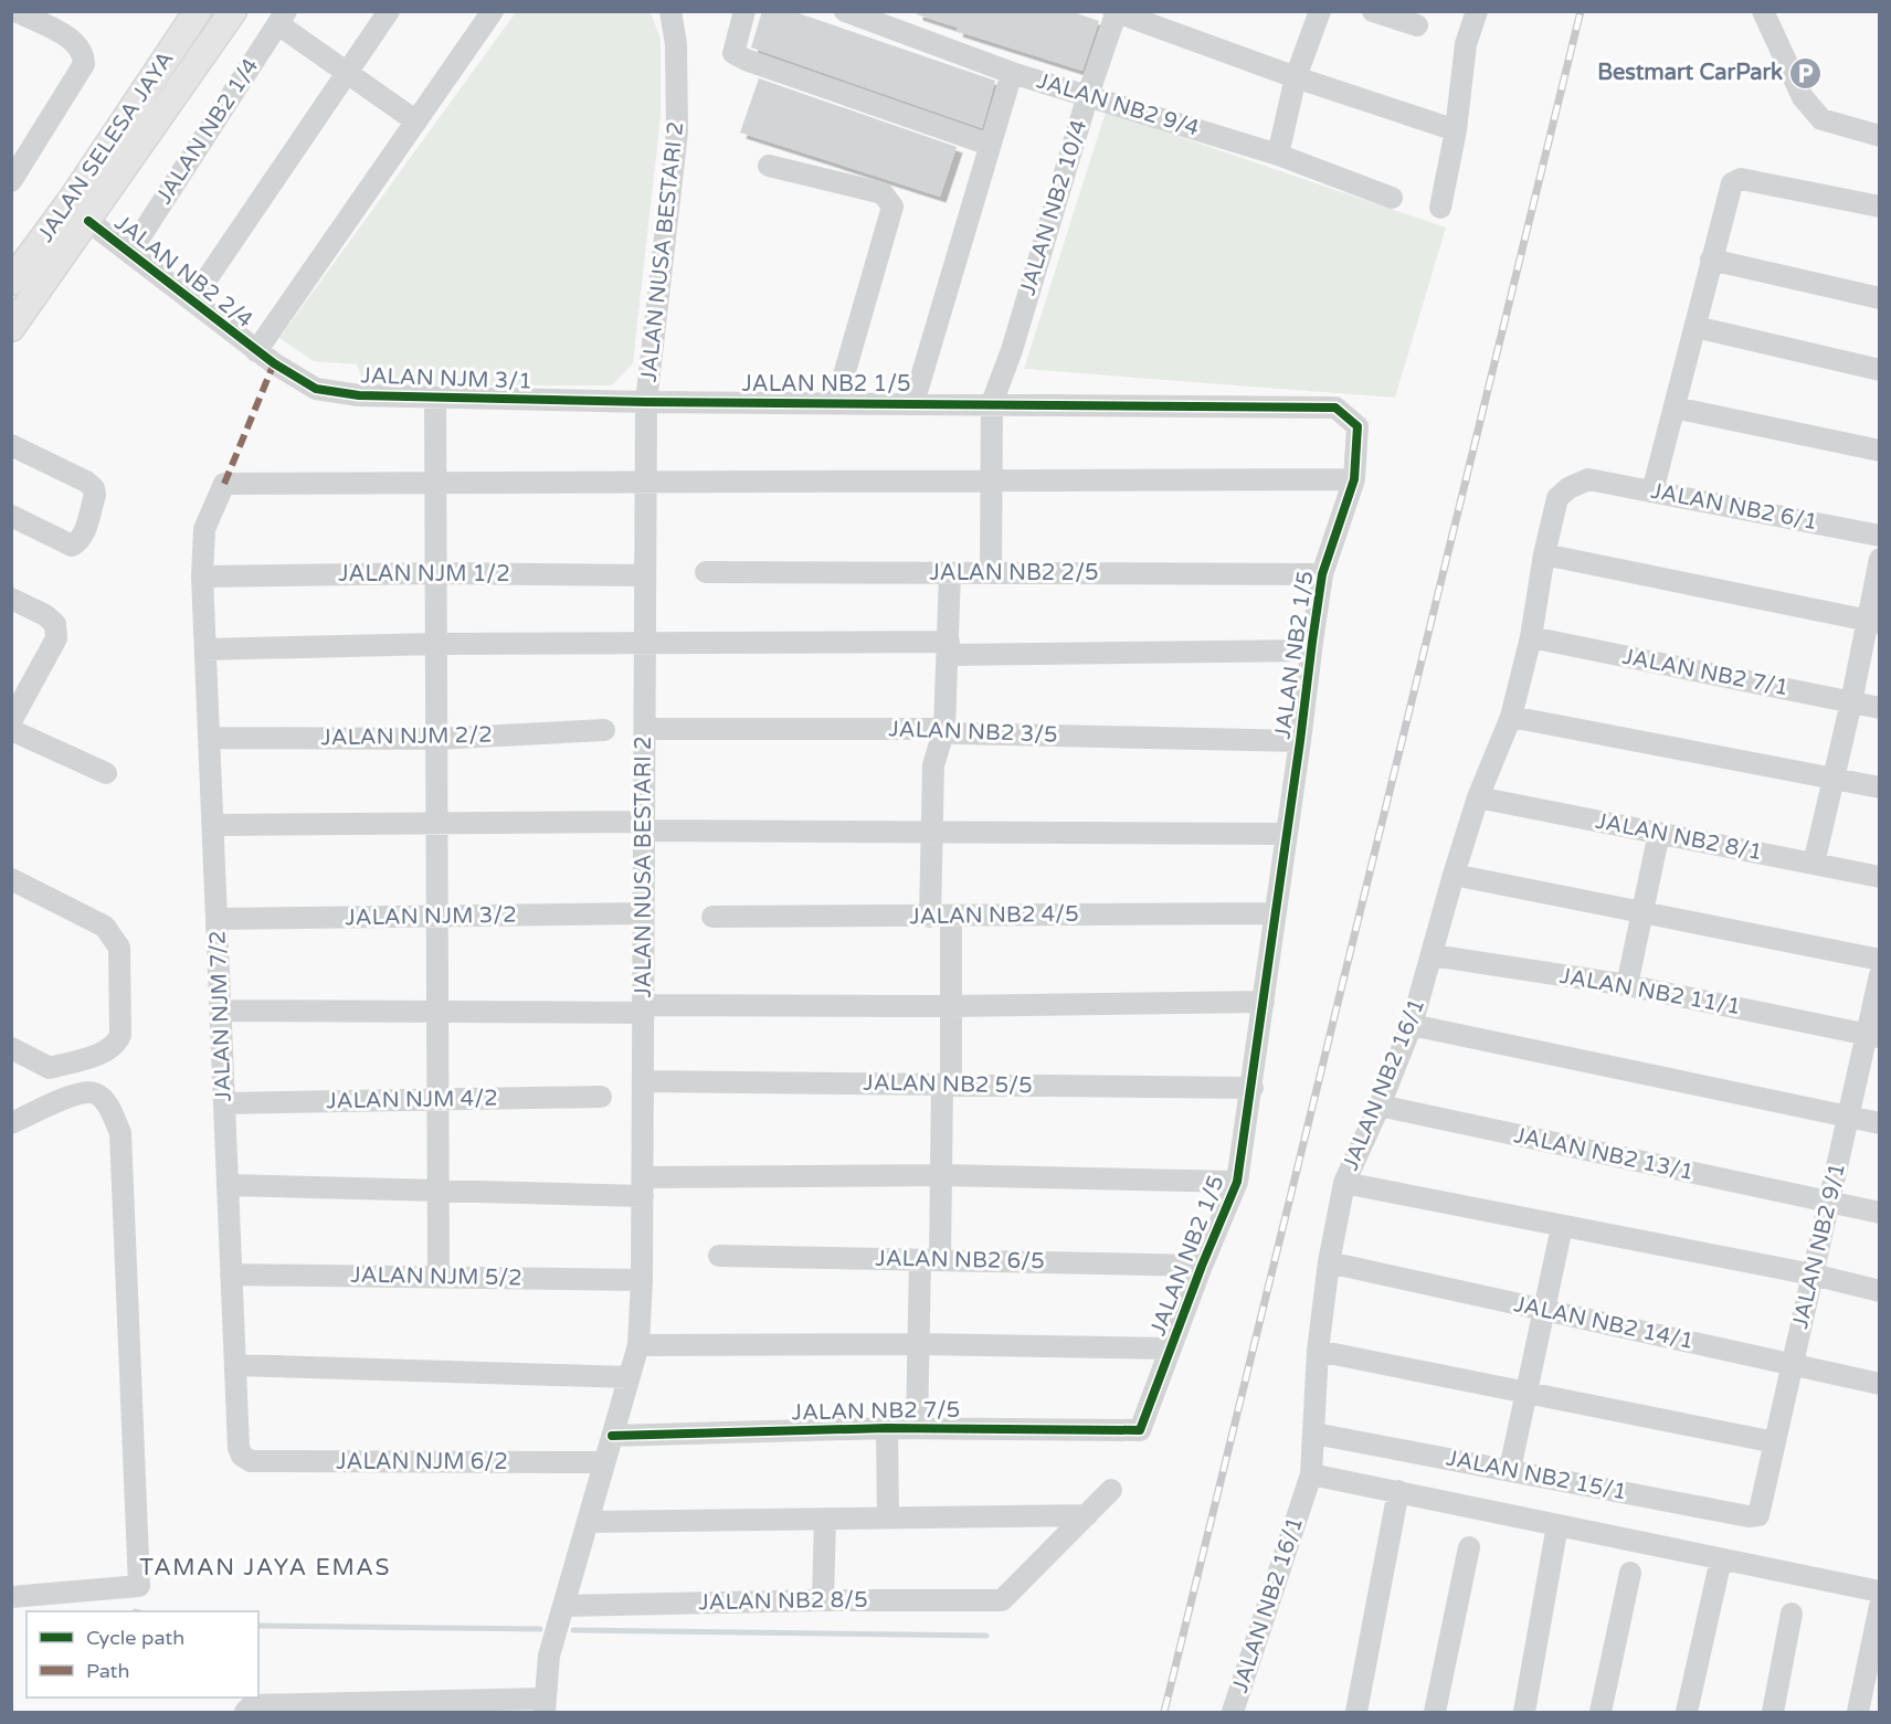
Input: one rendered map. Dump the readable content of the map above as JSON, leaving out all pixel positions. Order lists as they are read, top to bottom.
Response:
{
  "streets": {
    "main road": ["JALAN SELESA JAYA"],
    "street": [
      "JALAN NB2 9/4",
      "JALAN NB2 1/4",
      "JALAN NB2 10/4",
      "JALAN NUSA BESTARI 2",
      "JALAN NB2 2/4",
      "JALAN NJM 3/1",
      "JALAN NB2 1/5",
      "JALAN NB2 6/1",
      "JALAN NB2 2/5",
      "JALAN NJM 1/2",
      "JALAN NB2 7/1",
      "JALAN NB2 3/5",
      "JALAN NJM 2/2",
      "JALAN NB2 8/1",
      "JALAN NB2 4/5",
      "JALAN NJM 3/2",
      "JALAN NB2 11/1",
      "JALAN NJM 7/2",
      "JALAN NB2 5/5",
      "JALAN NB2 16/1",
      "JALAN NJM 4/2",
      "JALAN NB2 13/1",
      "JALAN NB2 9/1",
      "JALAN NB2 6/5",
      "JALAN NJM 5/2",
      "JALAN NB2 14/1",
      "JALAN NB2 7/5",
      "JALAN NJM 6/2",
      "JALAN NB2 15/1",
      "JALAN NB2 8/5"
    ]
  },
  "crossings": [
    ["JALAN NB2 9/4", "JALAN NB2 10/4"],
    ["JALAN NB2 1/4", "JALAN NB2 2/4"],
    ["JALAN SELESA JAYA", "JALAN NB2 2/4"],
    ["JALAN NB2 10/4", "JALAN NB2 1/5"],
    ["JALAN NB2 10/4", "JALAN NB2 2/5"],
    ["JALAN NUSA BESTARI 2", "JALAN NJM 3/1"],
    ["JALAN NUSA BESTARI 2", "JALAN NB2 1/5"],
    ["JALAN NUSA BESTARI 2", "JALAN NJM 1/2"],
    ["JALAN NUSA BESTARI 2", "JALAN NB2 3/5"],
    ["JALAN NUSA BESTARI 2", "JALAN NJM 3/2"],
    ["JALAN NUSA BESTARI 2", "JALAN NB2 5/5"],
    ["JALAN NUSA BESTARI 2", "JALAN NJM 5/2"],
    ["JALAN NUSA BESTARI 2", "JALAN NB2 7/5"],
    ["JALAN NUSA BESTARI 2", "JALAN NJM 6/2"],
    ["JALAN NUSA BESTARI 2", "JALAN NB2 8/5"],
    ["JALAN NB2 2/4", "JALAN NJM 3/1"],
    ["JALAN NJM 3/1", "JALAN NB2 1/5"],
    ["JALAN NB2 1/5", "JALAN NB2 2/5"],
    ["JALAN NB2 1/5", "JALAN NB2 3/5"],
    ["JALAN NB2 1/5", "JALAN NB2 4/5"],
    ["JALAN NB2 1/5", "JALAN NB2 5/5"],
    ["JALAN NB2 1/5", "JALAN NB2 6/5"],
    ["JALAN NB2 1/5", "JALAN NB2 7/5"],
    ["JALAN NB2 6/1", "JALAN NB2 16/1"],
    ["JALAN NJM 1/2", "JALAN NJM 7/2"],
    ["JALAN NB2 7/1", "JALAN NB2 16/1"],
    ["JALAN NJM 2/2", "JALAN NJM 7/2"],
    ["JALAN NB2 8/1", "JALAN NB2 16/1"],
    ["JALAN NJM 3/2", "JALAN NJM 7/2"],
    ["JALAN NB2 11/1", "JALAN NB2 16/1"],
    ["JALAN NB2 11/1", "JALAN NB2 9/1"],
    ["JALAN NJM 7/2", "JALAN NJM 4/2"],
    ["JALAN NJM 7/2", "JALAN NJM 5/2"],
    ["JALAN NJM 7/2", "JALAN NJM 6/2"],
    ["JALAN NB2 16/1", "JALAN NB2 13/1"],
    ["JALAN NB2 16/1", "JALAN NB2 14/1"],
    ["JALAN NB2 16/1", "JALAN NB2 15/1"],
    ["JALAN NB2 13/1", "JALAN NB2 9/1"],
    ["JALAN NB2 9/1", "JALAN NB2 14/1"],
    ["JALAN NB2 9/1", "JALAN NB2 15/1"]
  ],
  "districts": ["TAMAN JAYA EMAS"],
  "places": {
    "parking": ["Bestmart CarPark"]
  },
  "legend": ["Cycle path", "Path"]
}
